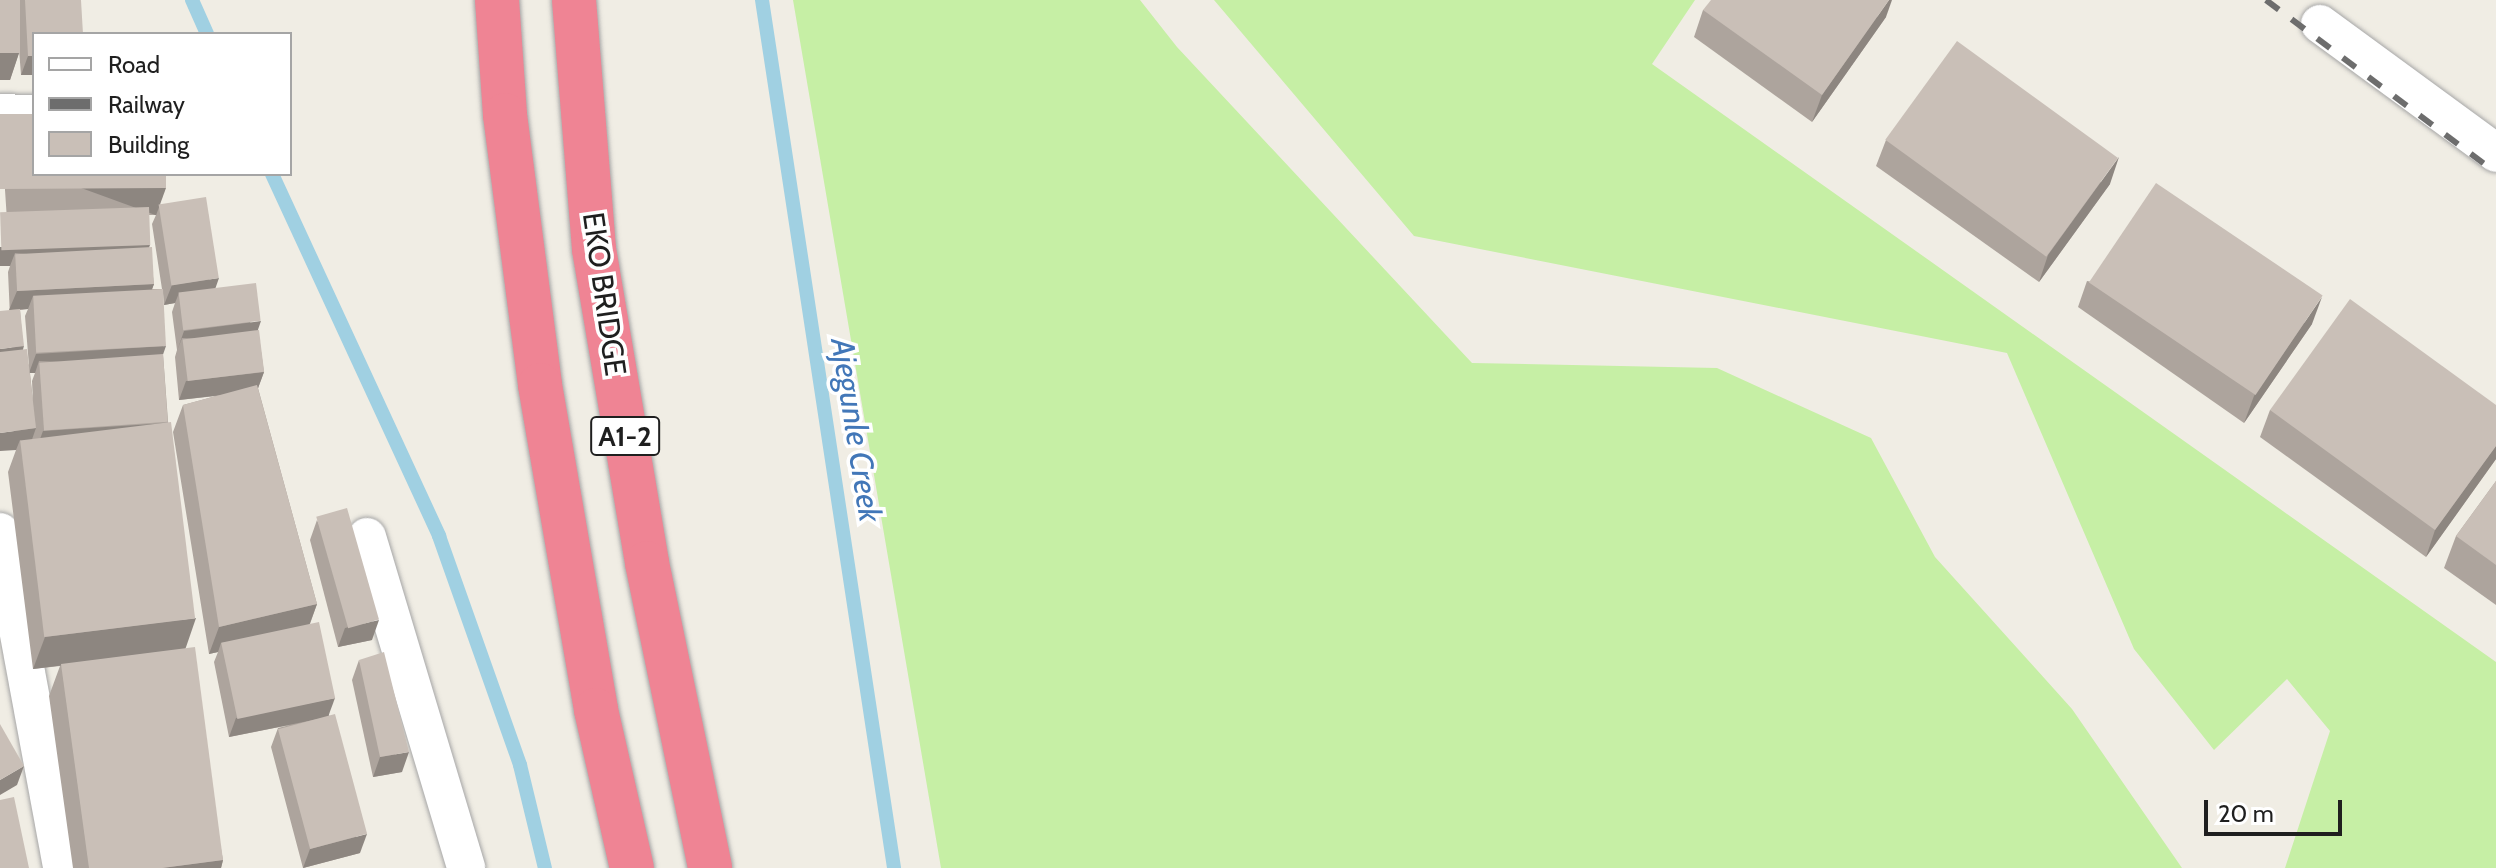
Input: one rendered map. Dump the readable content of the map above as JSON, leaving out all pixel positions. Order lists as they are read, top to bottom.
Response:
{
  "streets": {
    "highway": ["EKO BRIDGE", "A1-2"]
  },
  "water": ["Ajegunle Creek"],
  "legend": ["Road", "Railway", "Building"],
  "scale_bar": "20 m"
}
